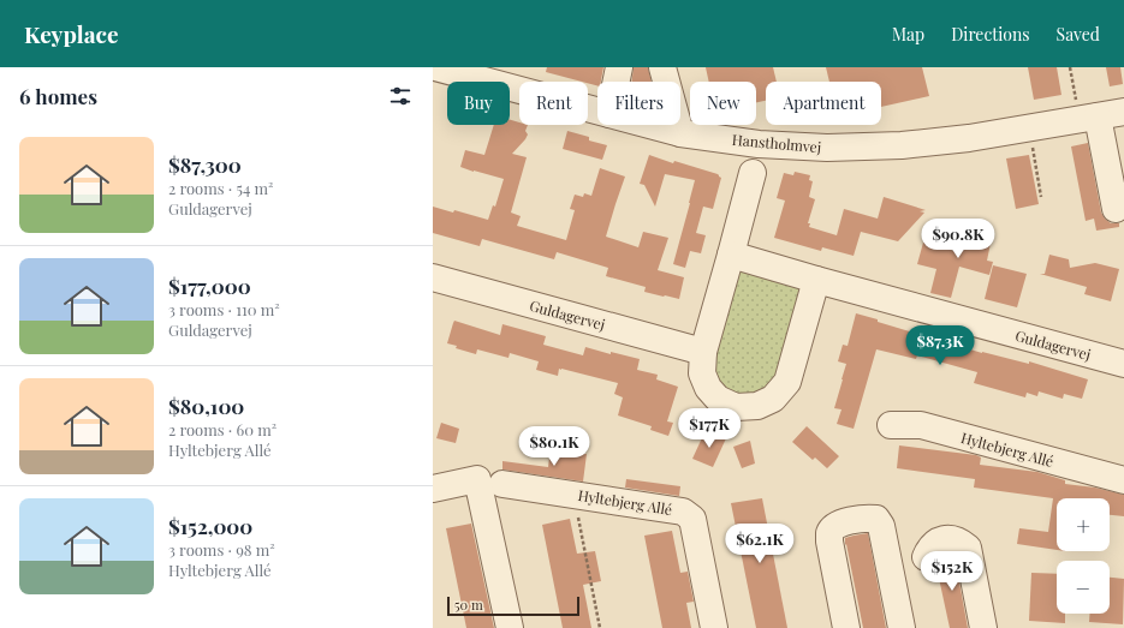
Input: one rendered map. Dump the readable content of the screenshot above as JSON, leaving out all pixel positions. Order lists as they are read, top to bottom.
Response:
{
  "streets": {
    "street": ["Hanstholmvej", "Guldagervej", "Hyltebjerg Allé"]
  },
  "scale_bar": "50 m",
  "page": {
    "header": "Keyplace",
    "nav": ["Map", "Directions", "Saved"],
    "heading": "6 homes",
    "chip": [
      "Buy",
      "Rent",
      "Filters",
      "New",
      "Apartment"
    ],
    "list": [
      {
        "name": "$87,300",
        "note": "2 rooms · 54 m² · Guldagervej"
      },
      {
        "name": "$177,000",
        "note": "3 rooms · 110 m² · Guldagervej"
      },
      {
        "name": "$80,100",
        "note": "2 rooms · 60 m² · Hyltebjerg Allé"
      },
      {
        "name": "$152,000",
        "note": "3 rooms · 98 m² · Hyltebjerg Allé"
      }
    ],
    "price": [
      "$90.8K",
      "$87.3K",
      "$177K",
      "$80.1K",
      "$62.1K",
      "$152K"
    ],
    "map_buttons": ["+", "−"],
    "scale": "50 m"
  }
}
